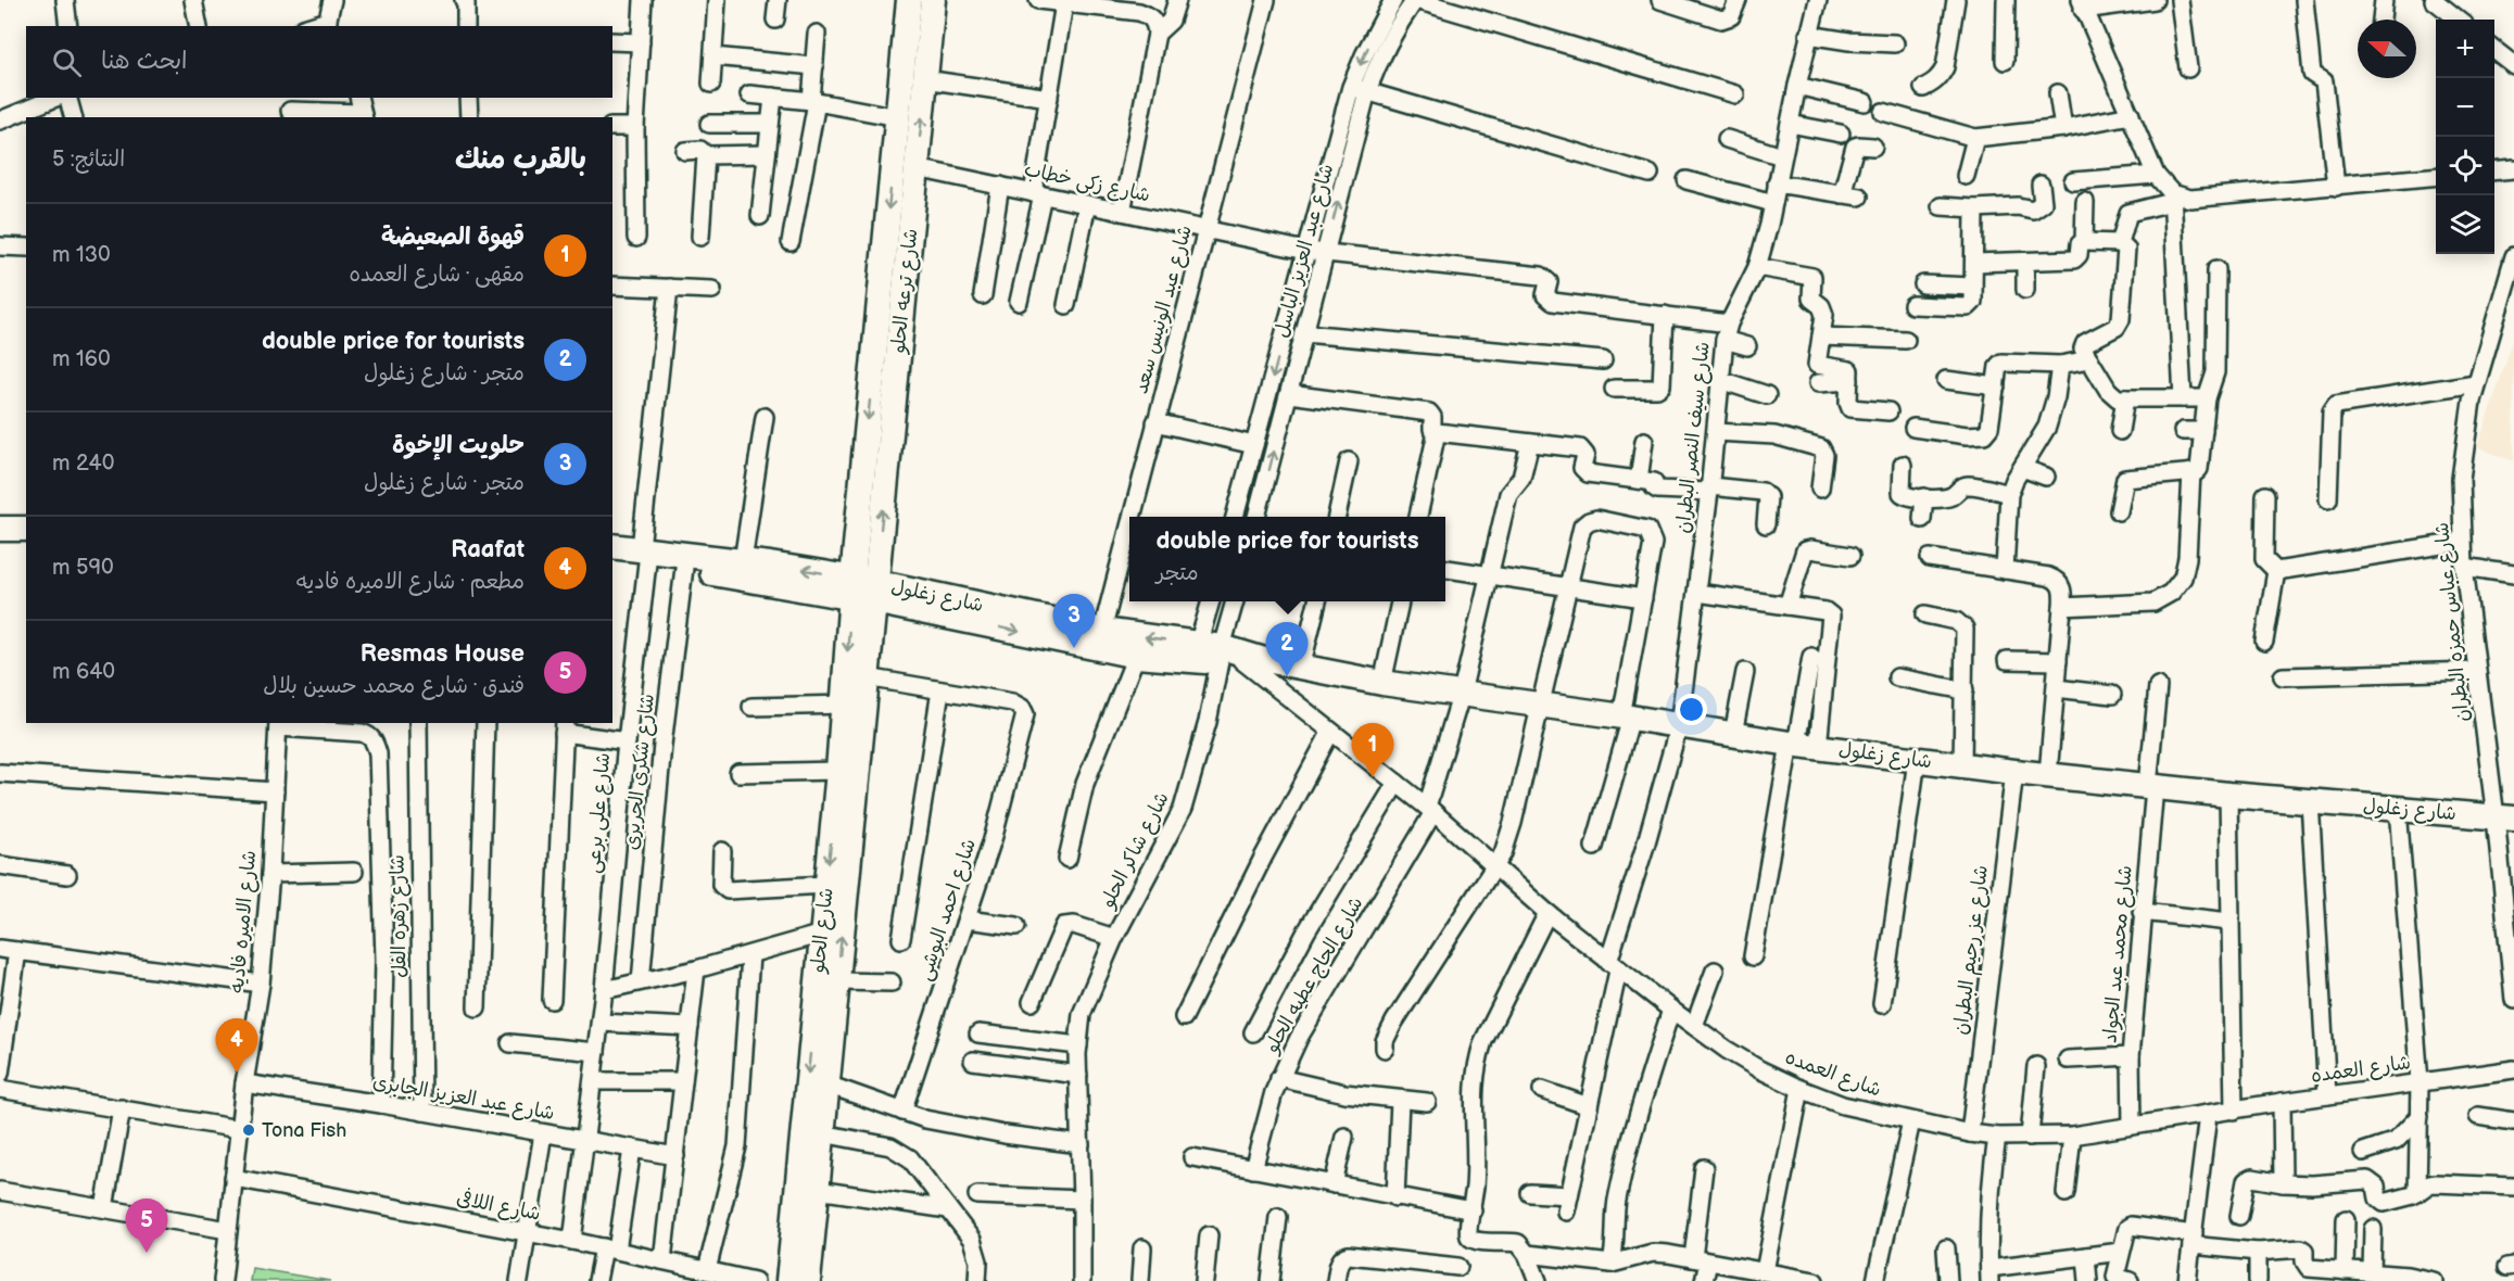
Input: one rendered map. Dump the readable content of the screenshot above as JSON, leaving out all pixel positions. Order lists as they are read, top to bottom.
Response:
{
  "streets": {
    "street": [
      "شارع زكى خطاب",
      "شارع عبد العزيز الباسل",
      "شارع ترعه الحلو",
      "شارع عبد الونيس سعد",
      "شارع سيف النصر البطران",
      "شارع زغلول",
      "شارع عباس حمزه البطران",
      "شارع شكرى الحريرى",
      "شارع على برعى",
      "شارع شاكر الحلو",
      "شارع احمد البوشى",
      "شارع زهره الفل",
      "شارع الاميره فاديه",
      "شارع الحلو",
      "شارع عز رحيم البطران",
      "شارع محمد عبد الجواد",
      "شارع الحاج عطيه الحلو",
      "شارع العمده",
      "شارع عبد العزيز الجابرى",
      "شارع اللافى"
    ]
  },
  "crossings": [
    ["شارع زكى خطاب", "شارع عبد العزيز الباسل"],
    ["شارع زكى خطاب", "شارع ترعه الحلو"],
    ["شارع زكى خطاب", "شارع عبد الونيس سعد"],
    ["شارع ترعه الحلو", "شارع زغلول"],
    ["شارع ترعه الحلو", "شارع الحلو"],
    ["شارع عبد الونيس سعد", "شارع زغلول"],
    ["شارع سيف النصر البطران", "شارع زغلول"],
    ["شارع سيف النصر البطران", "شارع العمده"],
    ["شارع زغلول", "شارع عباس حمزه البطران"],
    ["شارع زغلول", "شارع شكرى الحريرى"],
    ["شارع زغلول", "شارع على برعى"],
    ["شارع زغلول", "شارع شاكر الحلو"],
    ["شارع زغلول", "شارع الحلو"],
    ["شارع زغلول", "شارع عز رحيم البطران"],
    ["شارع زغلول", "شارع محمد عبد الجواد"],
    ["شارع زغلول", "شارع الحاج عطيه الحلو"],
    ["شارع زغلول", "شارع العمده"],
    ["شارع على برعى", "شارع عبد العزيز الجابرى"],
    ["شارع على برعى", "شارع اللافى"],
    ["شارع شاكر الحلو", "شارع العمده"],
    ["شارع زهره الفل", "شارع عبد العزيز الجابرى"],
    ["شارع الاميره فاديه", "شارع عبد العزيز الجابرى"],
    ["شارع الاميره فاديه", "شارع اللافى"],
    ["شارع عز رحيم البطران", "شارع العمده"],
    ["شارع محمد عبد الجواد", "شارع العمده"],
    ["شارع الحاج عطيه الحلو", "شارع العمده"]
  ],
  "places": ["Tona Fish"],
  "north": "left",
  "page": {
    "map_buttons": ["+", "−"],
    "search": "ابحث هنا",
    "heading": ["بالقرب منك", "النتائج: 5"],
    "list": [
      {
        "mark": "1",
        "name": "قهوة الصعيضة",
        "note": "مقهى · شارع العمده",
        "value": "130 m"
      },
      {
        "mark": "2",
        "name": "double price for tourists",
        "note": "متجر · شارع زغلول",
        "value": "160 m"
      },
      {
        "mark": "3",
        "name": "حلويت الإخوة",
        "note": "متجر · شارع زغلول",
        "value": "240 m"
      },
      {
        "mark": "4",
        "name": "Raafat",
        "note": "مطعم · شارع الاميره فاديه",
        "value": "590 m"
      },
      {
        "mark": "5",
        "name": "Resmas House",
        "note": "فندق · شارع محمد حسين بلال",
        "value": "640 m"
      }
    ],
    "popup": ["double price for tourists", "متجر"],
    "pins": [
      "3",
      "2",
      "1",
      "4",
      "5"
    ]
  }
}
